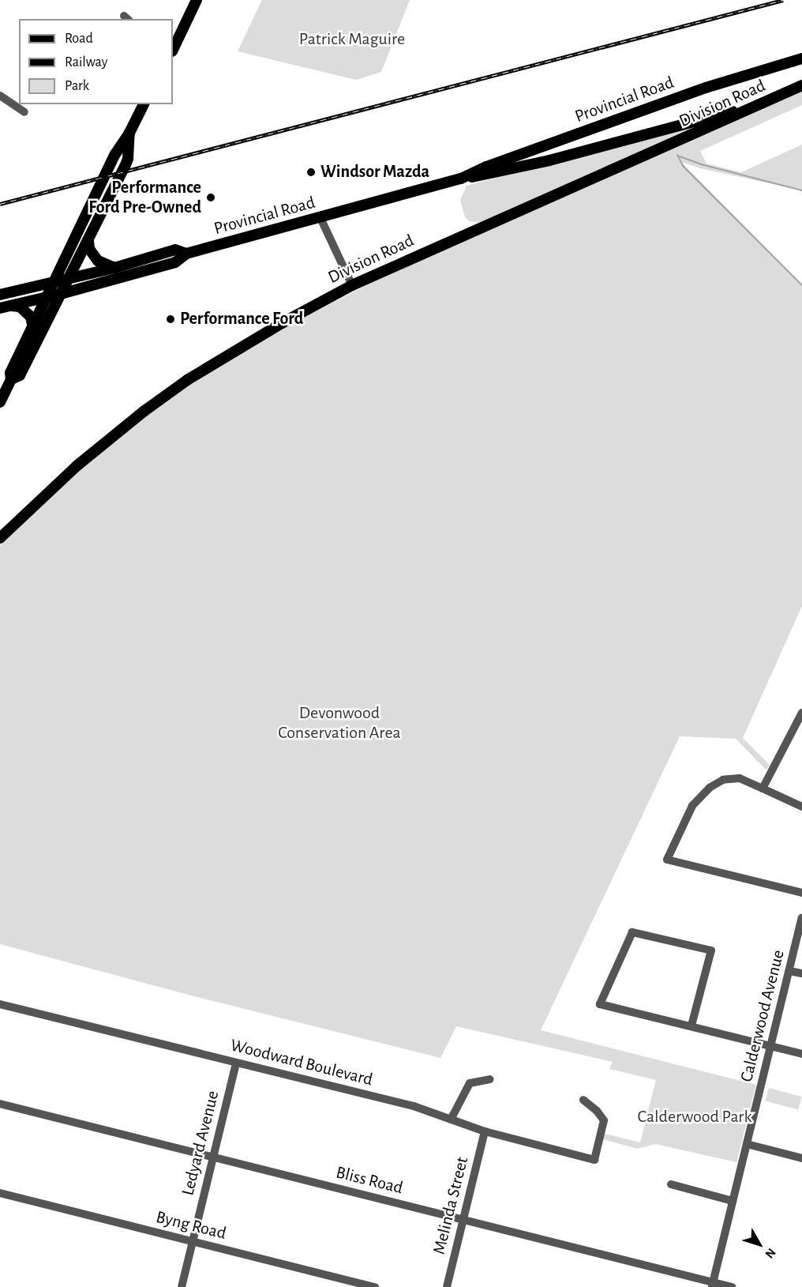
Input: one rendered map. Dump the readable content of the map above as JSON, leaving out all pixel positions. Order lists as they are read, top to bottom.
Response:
{
  "streets": {
    "main road": ["Provincial Road", "Division Road"],
    "street": [
      "Calderwood Avenue",
      "Woodward Boulevard",
      "Ledyard Avenue",
      "Bliss Road",
      "Melinda Street",
      "Byng Road"
    ]
  },
  "crossings": [
    ["Provincial Road", "Division Road"],
    ["Calderwood Avenue", "Bliss Road"],
    ["Woodward Boulevard", "Ledyard Avenue"],
    ["Woodward Boulevard", "Melinda Street"],
    ["Ledyard Avenue", "Bliss Road"],
    ["Ledyard Avenue", "Byng Road"],
    ["Bliss Road", "Melinda Street"]
  ],
  "parks": ["Patrick Maguire", "Devonwood Conservation Area", "Calderwood Park"],
  "places": ["Windsor Mazda", "Performance Ford Pre-Owned", "Performance Ford"],
  "legend": ["Road", "Railway", "Park"],
  "north": "bottom right"
}
